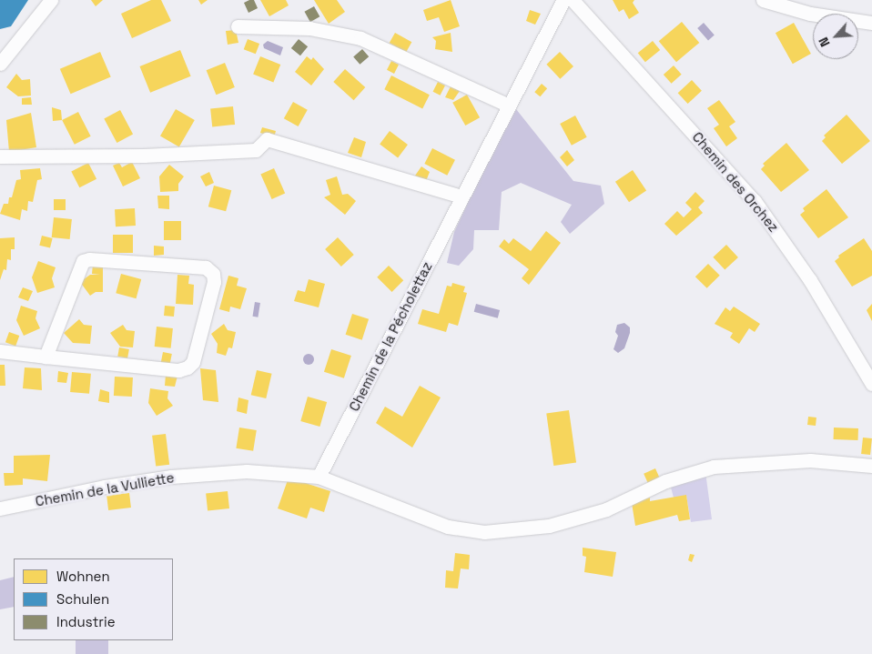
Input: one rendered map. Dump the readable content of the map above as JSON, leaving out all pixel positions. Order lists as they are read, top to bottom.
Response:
{
  "streets": {
    "street": ["Chemin des Orchez", "Chemin de la Pécholettaz", "Chemin de la Vulliette"]
  },
  "crossings": [
    ["Chemin de la Pécholettaz", "Chemin de la Vulliette"]
  ],
  "legend": ["Wohnen", "Schulen", "Industrie"],
  "north": "bottom left"
}
